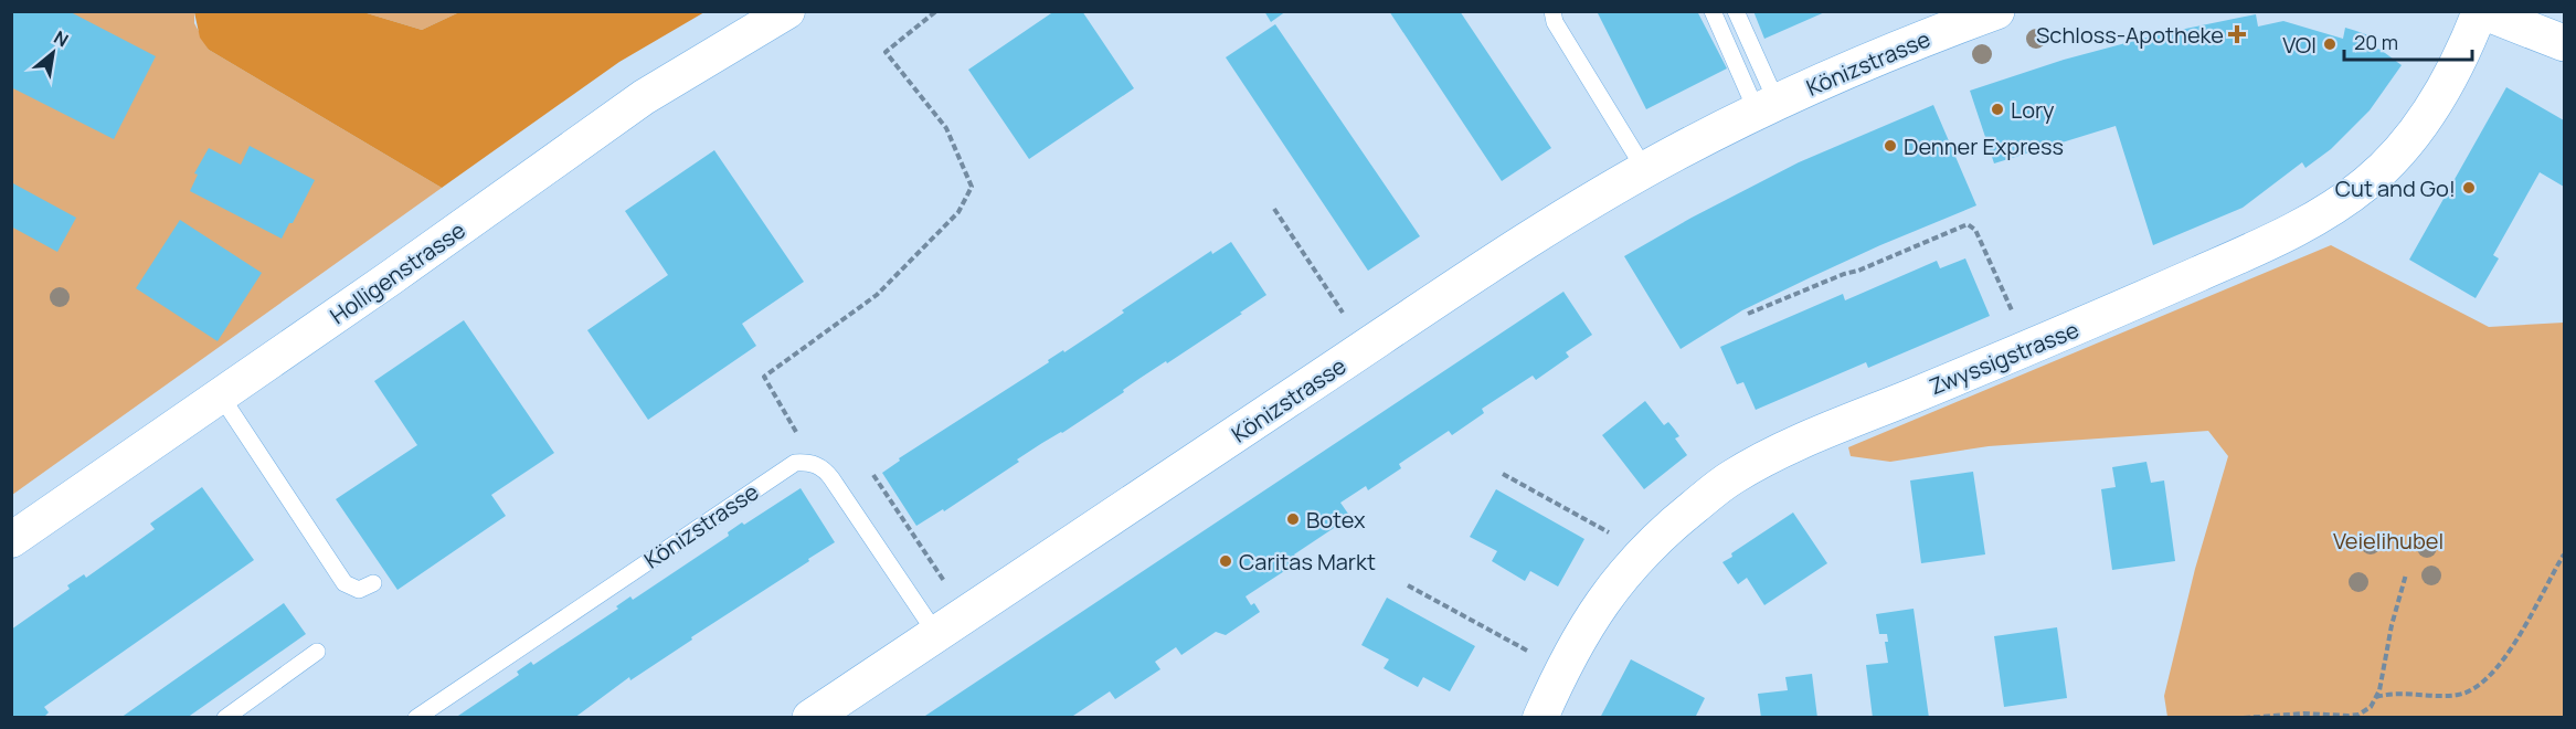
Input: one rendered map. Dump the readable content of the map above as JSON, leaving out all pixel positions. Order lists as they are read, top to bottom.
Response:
{
  "streets": {
    "main road": ["Könizstrasse"],
    "street": ["Holligenstrasse", "Zwyssigstrasse"]
  },
  "parks": ["Veielihubel"],
  "places": {
    "health": ["Schloss-Apotheke"],
    "other": [
      "VOI",
      "Lory",
      "Denner Express",
      "Cut and Go!",
      "Botex",
      "Caritas Markt"
    ]
  },
  "scale_bar": "20 m",
  "north": "top right"
}
